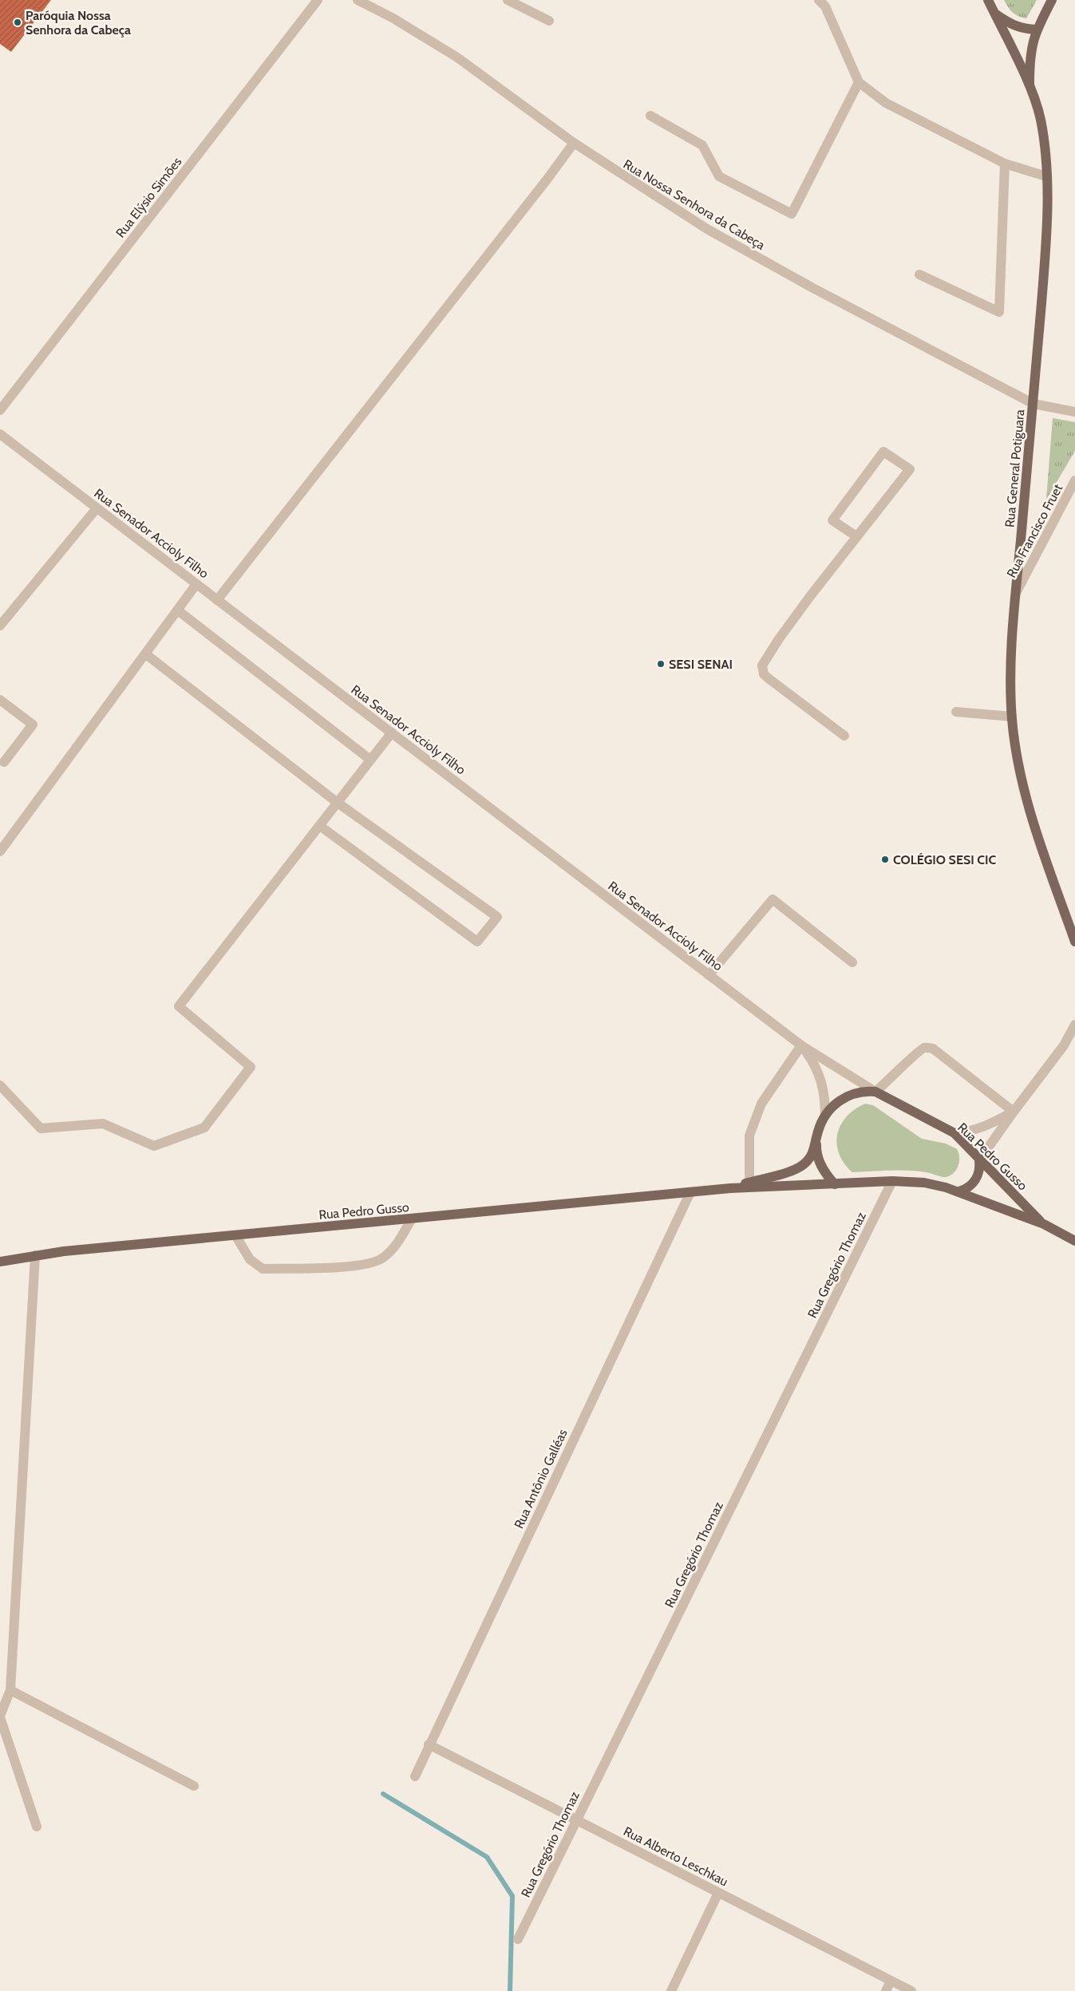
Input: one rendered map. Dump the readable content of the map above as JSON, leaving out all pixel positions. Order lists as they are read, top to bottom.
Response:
{
  "streets": {
    "main road": ["Rua General Potiguara", "Rua Pedro Gusso"],
    "street": [
      "Rua Elýsio Simões",
      "Rua Nossa Senhora da Cabeça",
      "Rua Francisco Fruet",
      "Rua Senador Accioly Filho",
      "Rua Gregório Thomaz",
      "Rua Antônio Galléas",
      "Rua Alberto Leschkau"
    ]
  },
  "crossings": [
    ["Rua Nossa Senhora da Cabeça", "Rua General Potiguara"],
    ["Rua General Potiguara", "Rua Francisco Fruet"],
    ["Rua Senador Accioly Filho", "Rua Pedro Gusso"],
    ["Rua Pedro Gusso", "Rua Gregório Thomaz"],
    ["Rua Pedro Gusso", "Rua Antônio Galléas"],
    ["Rua Gregório Thomaz", "Rua Alberto Leschkau"],
    ["Rua Antônio Galléas", "Rua Alberto Leschkau"]
  ],
  "places": ["Paróquia Nossa Senhora da Cabeça", "SESI SENAI", "COLÉGIO SESI CIC"]
}
